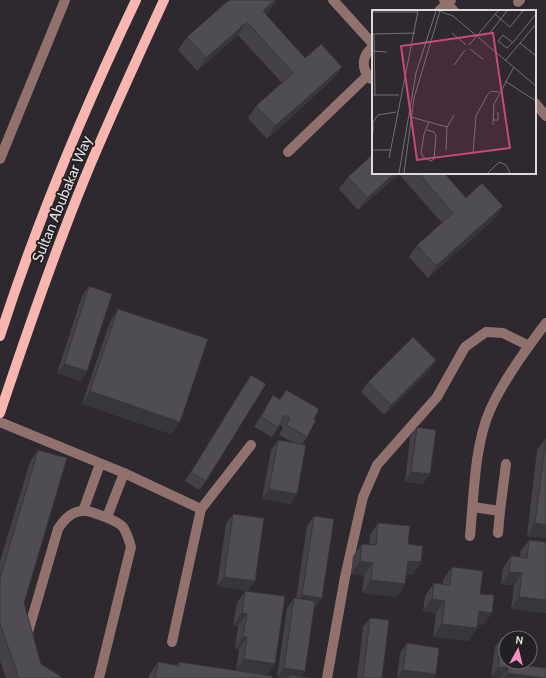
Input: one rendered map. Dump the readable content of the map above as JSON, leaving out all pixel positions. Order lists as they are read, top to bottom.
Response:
{
  "streets": {
    "main road": ["Sultan Abubakar Way"]
  },
  "north": "top"
}
